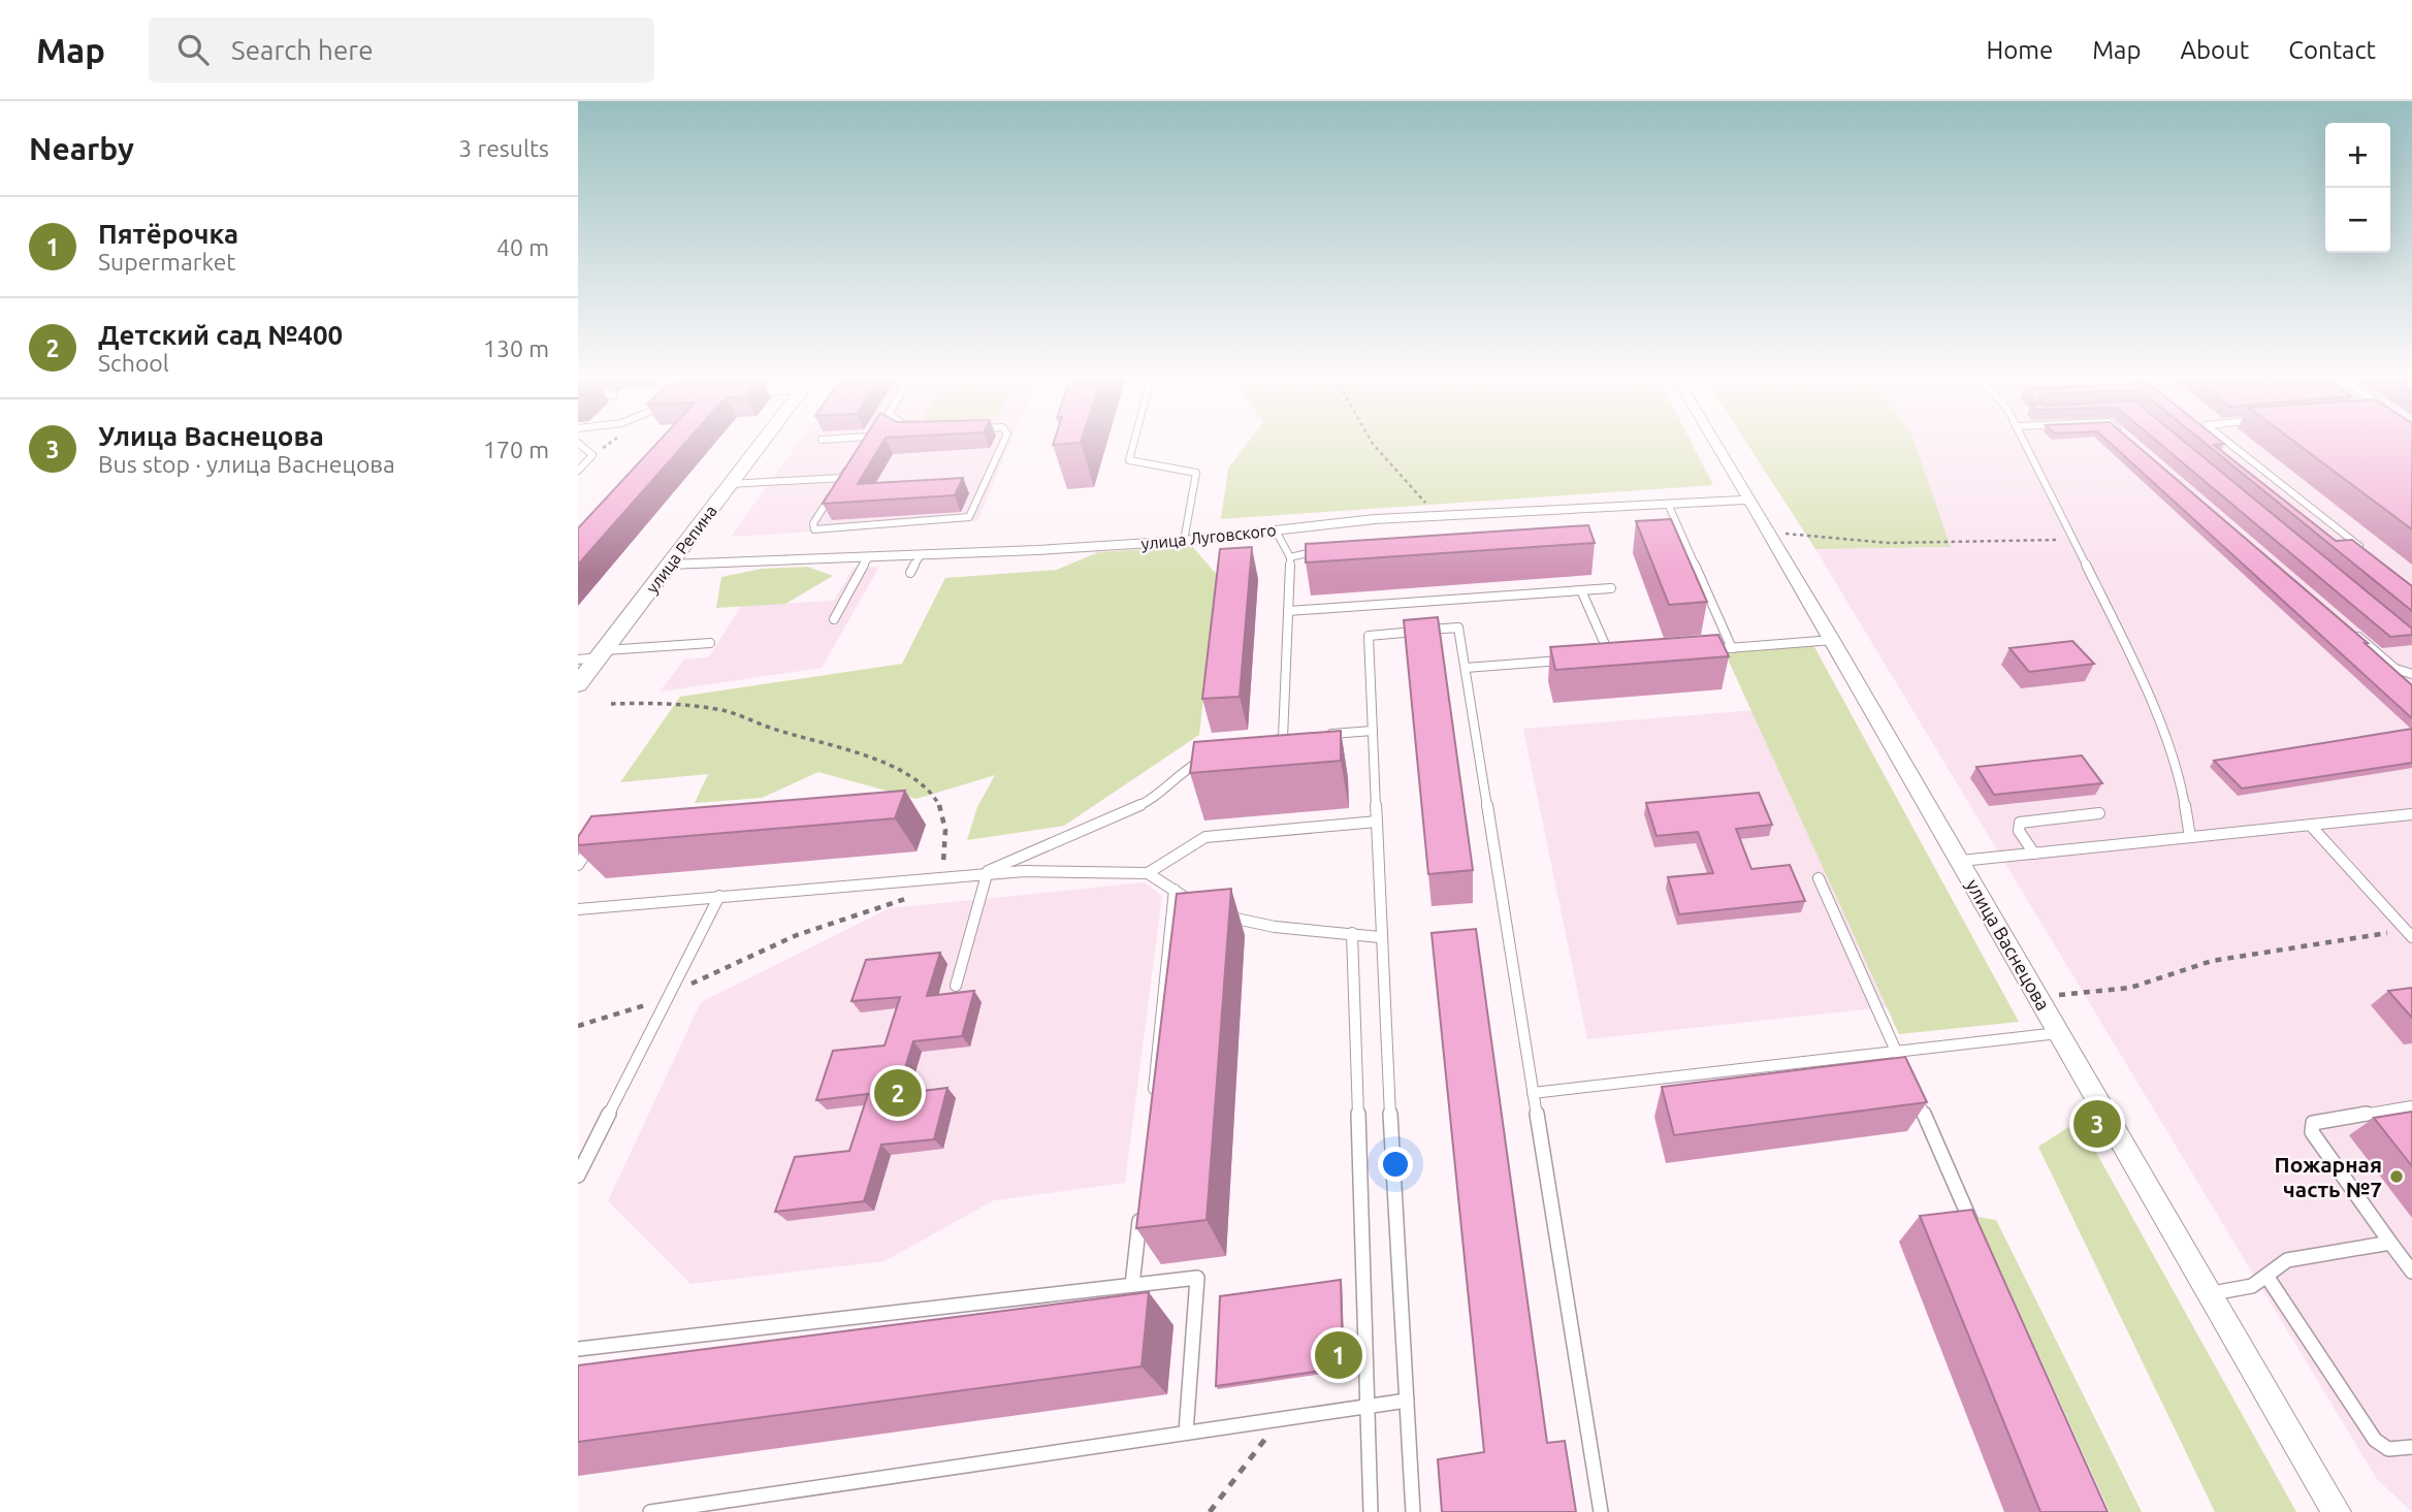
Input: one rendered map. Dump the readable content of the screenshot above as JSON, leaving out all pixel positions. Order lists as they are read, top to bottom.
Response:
{
  "streets": {
    "street": ["улица Луговского", "улица Репина", "улица Васнецова"]
  },
  "crossings": [
    ["улица Луговского", "улица Репина"],
    ["улица Луговского", "улица Васнецова"]
  ],
  "places": ["Пожарная часть №7"],
  "page": {
    "header": "Map",
    "search": "Search here",
    "nav": [
      "Home",
      "Map",
      "About",
      "Contact"
    ],
    "heading": ["Nearby", "3 results"],
    "map_buttons": ["+", "−"],
    "list": [
      {
        "mark": "1",
        "name": "Пятёрочка",
        "note": "Supermarket",
        "value": "40 m"
      },
      {
        "mark": "2",
        "name": "Детский сад №400",
        "note": "School",
        "value": "130 m"
      },
      {
        "mark": "3",
        "name": "Улица Васнецова",
        "note": "Bus stop · улица Васнецова",
        "value": "170 m"
      }
    ],
    "pins": ["2", "3", "1"]
  }
}
